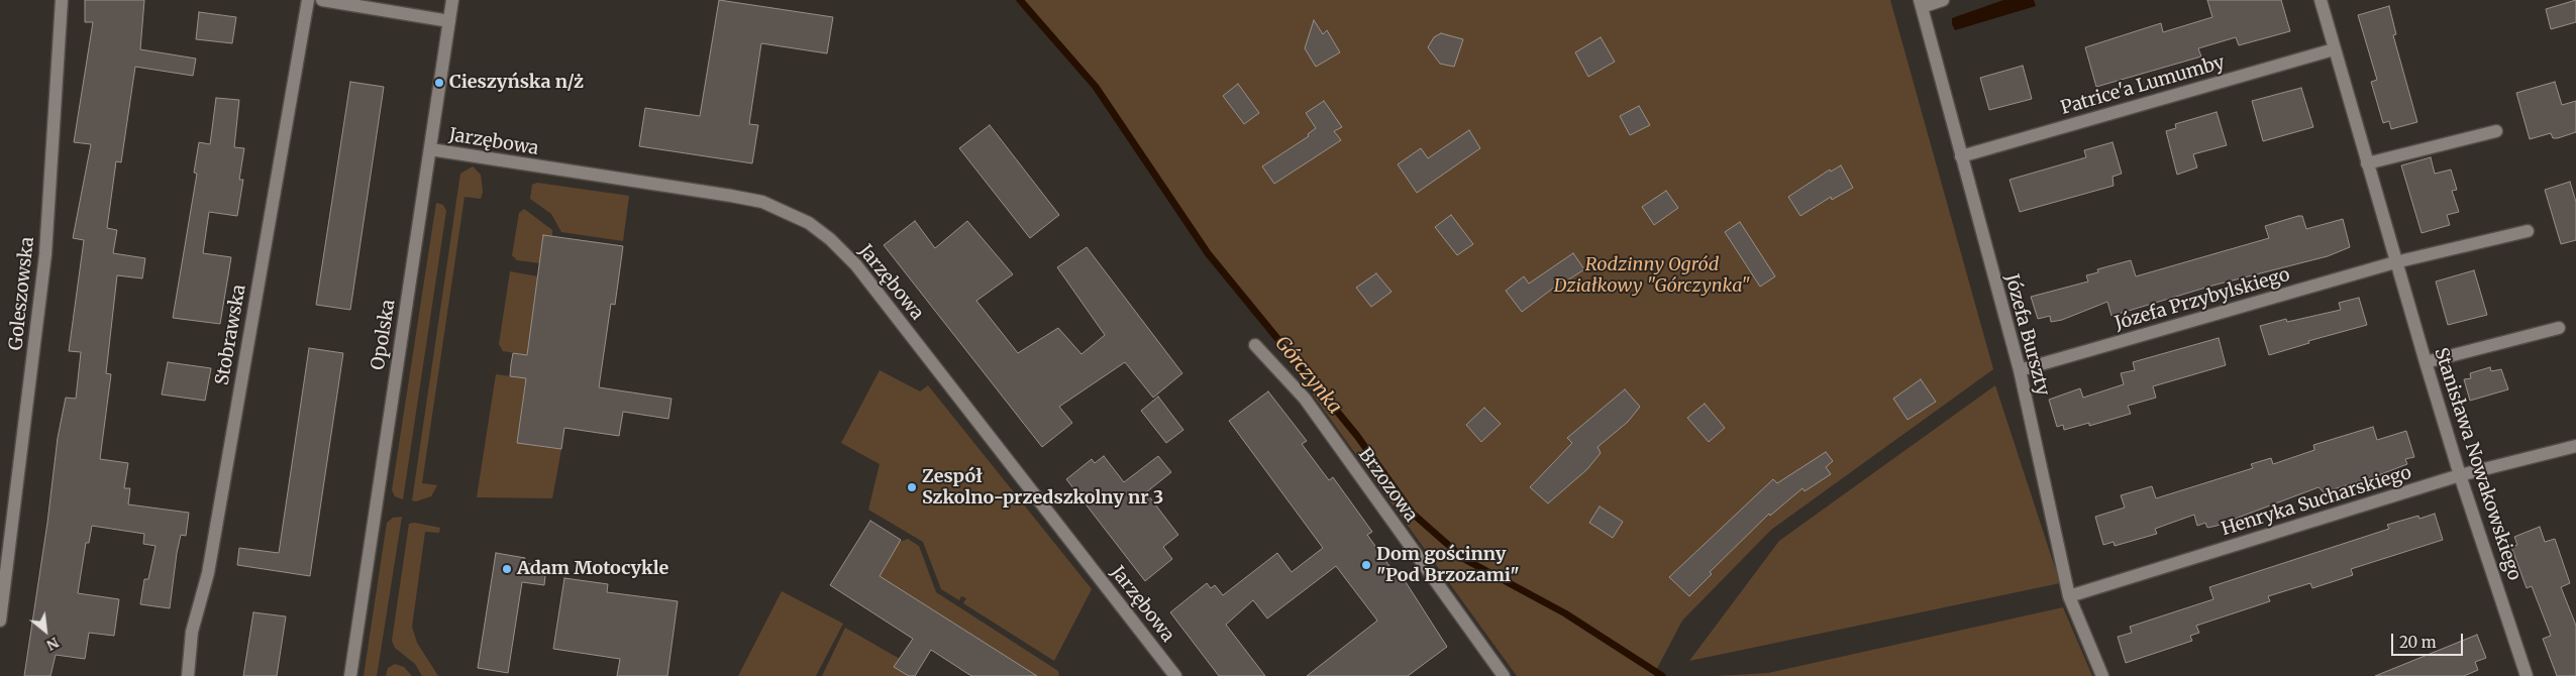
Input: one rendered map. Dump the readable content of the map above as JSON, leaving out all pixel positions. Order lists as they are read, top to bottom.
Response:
{
  "streets": {
    "street": [
      "Patrice'a Lumumby",
      "Jarzębowa",
      "Goleszowska",
      "Józefa Przybylskiego",
      "Stobrawska",
      "Opolska",
      "Józefa Burszty",
      "Stanisława Nowakowskiego",
      "Brzozowa",
      "Henryka Sucharskiego"
    ]
  },
  "crossings": [
    ["Patrice'a Lumumby", "Józefa Burszty"],
    ["Patrice'a Lumumby", "Stanisława Nowakowskiego"],
    ["Jarzębowa", "Opolska"],
    ["Józefa Przybylskiego", "Józefa Burszty"],
    ["Józefa Przybylskiego", "Stanisława Nowakowskiego"],
    ["Józefa Burszty", "Henryka Sucharskiego"],
    ["Stanisława Nowakowskiego", "Henryka Sucharskiego"]
  ],
  "water": ["Górczynka"],
  "parks": ["Rodzinny Ogród Działkowy \"Górczynka\""],
  "places": [
    "Cieszyńska n/ż",
    "Zespół Szkolno-przedszkolny nr 3",
    "Dom gościnny \"Pod Brzozami\"",
    "Adam Motocykle"
  ],
  "scale_bar": "20 m",
  "north": "bottom right"
}
